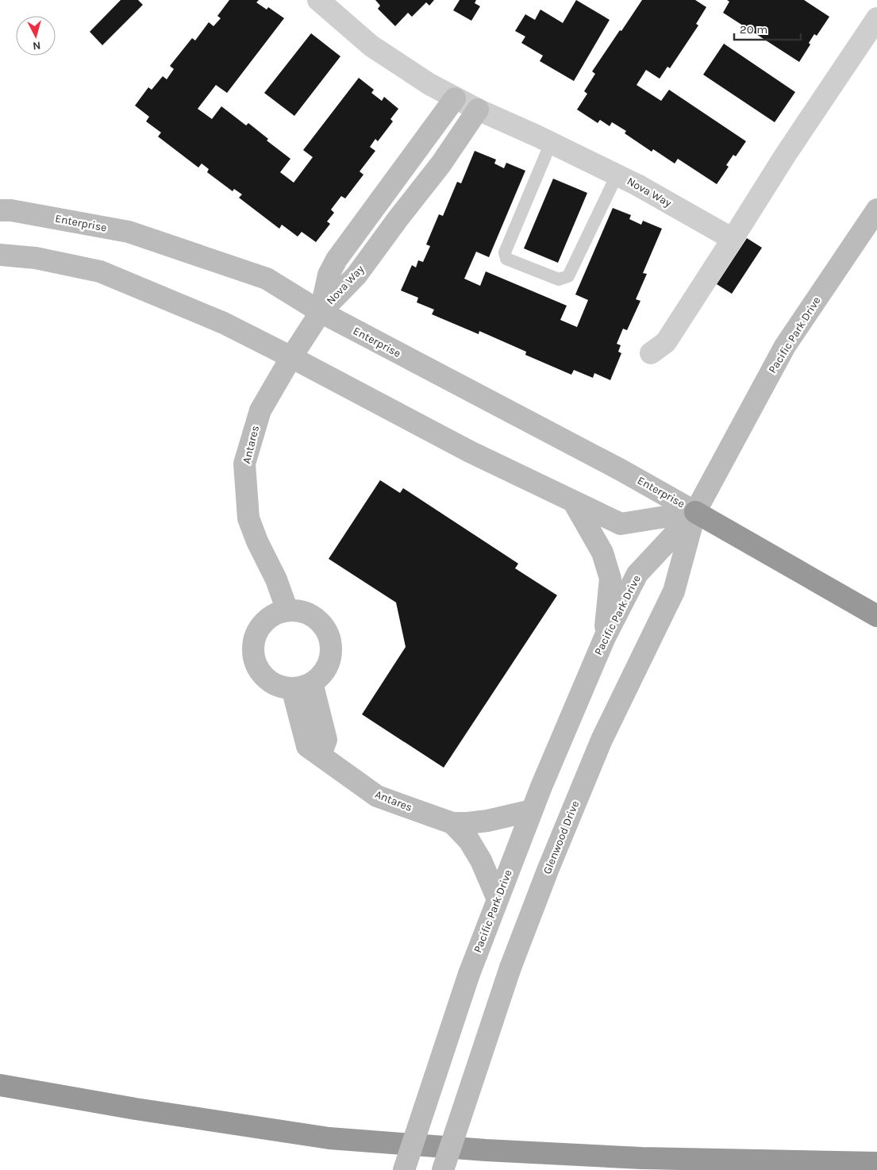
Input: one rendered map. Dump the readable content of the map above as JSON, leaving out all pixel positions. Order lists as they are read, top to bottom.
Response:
{
  "streets": {
    "main road": [
      "Nova Way",
      "Enterprise",
      "Pacific Park Drive",
      "Antares",
      "Glenwood Drive"
    ]
  },
  "crossings": [
    ["Nova Way", "Enterprise"],
    ["Nova Way", "Antares"],
    ["Enterprise", "Pacific Park Drive"],
    ["Enterprise", "Antares"],
    ["Enterprise", "Glenwood Drive"],
    ["Pacific Park Drive", "Glenwood Drive"]
  ],
  "scale_bar": "20 m",
  "north": "bottom"
}
